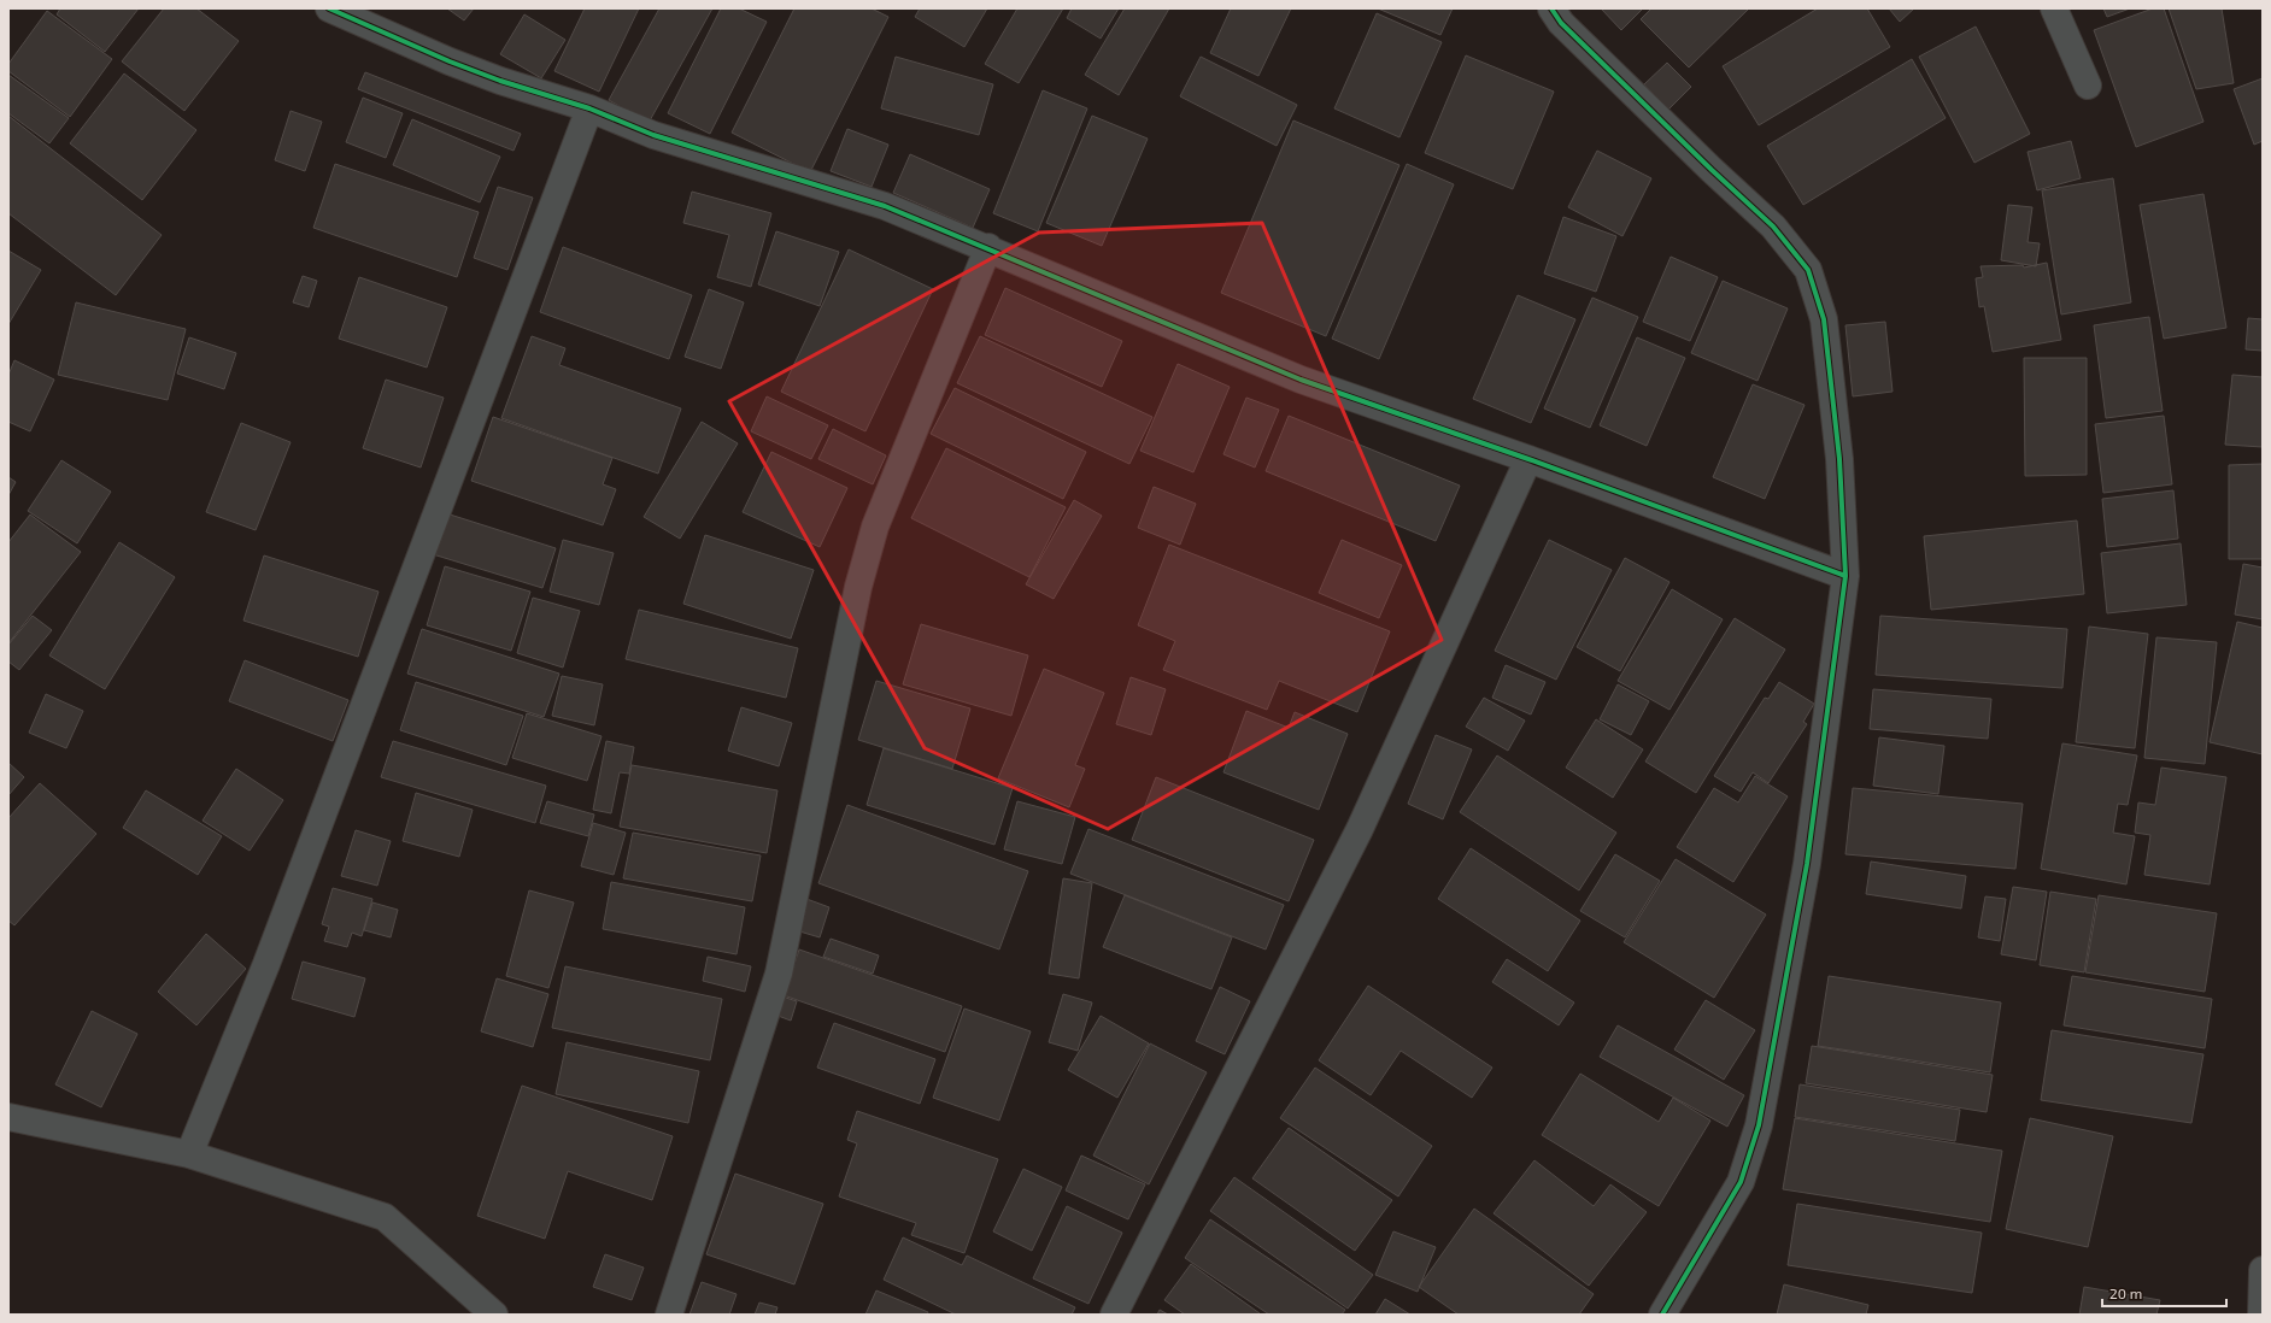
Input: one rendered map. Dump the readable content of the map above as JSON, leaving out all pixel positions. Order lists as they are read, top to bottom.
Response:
{
  "scale_bar": "20 m"
}
